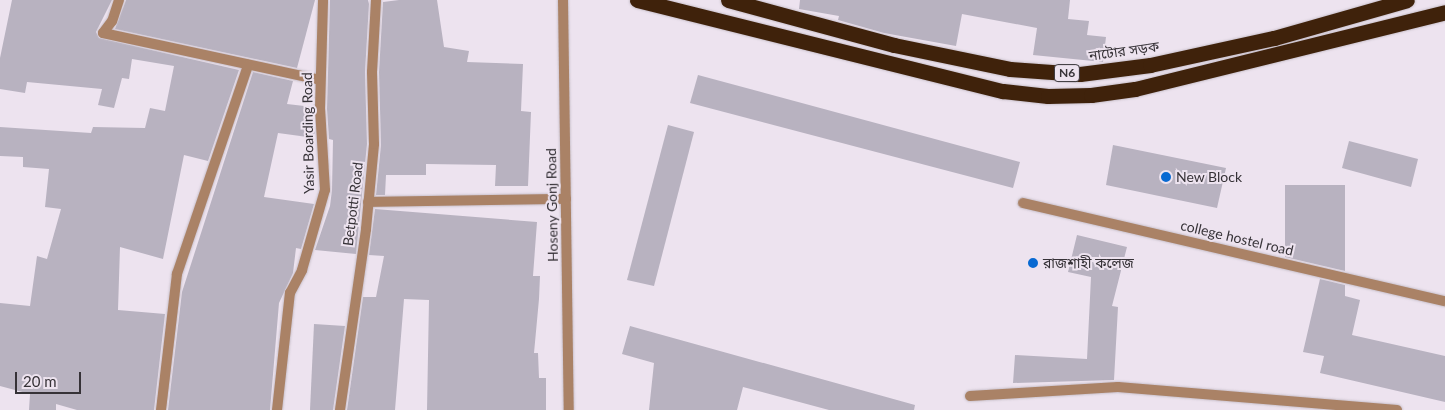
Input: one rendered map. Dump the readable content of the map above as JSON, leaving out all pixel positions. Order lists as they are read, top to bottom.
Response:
{
  "streets": {
    "highway": ["নাটোর সড়ক", "N6"],
    "street": [
      "Yasir Boarding Road",
      "Betpotti Road",
      "Hoseny Gonj Road",
      "college hostel road"
    ]
  },
  "places": ["New Block", "রাজশাহী কলেজ"],
  "scale_bar": "20 m"
}
